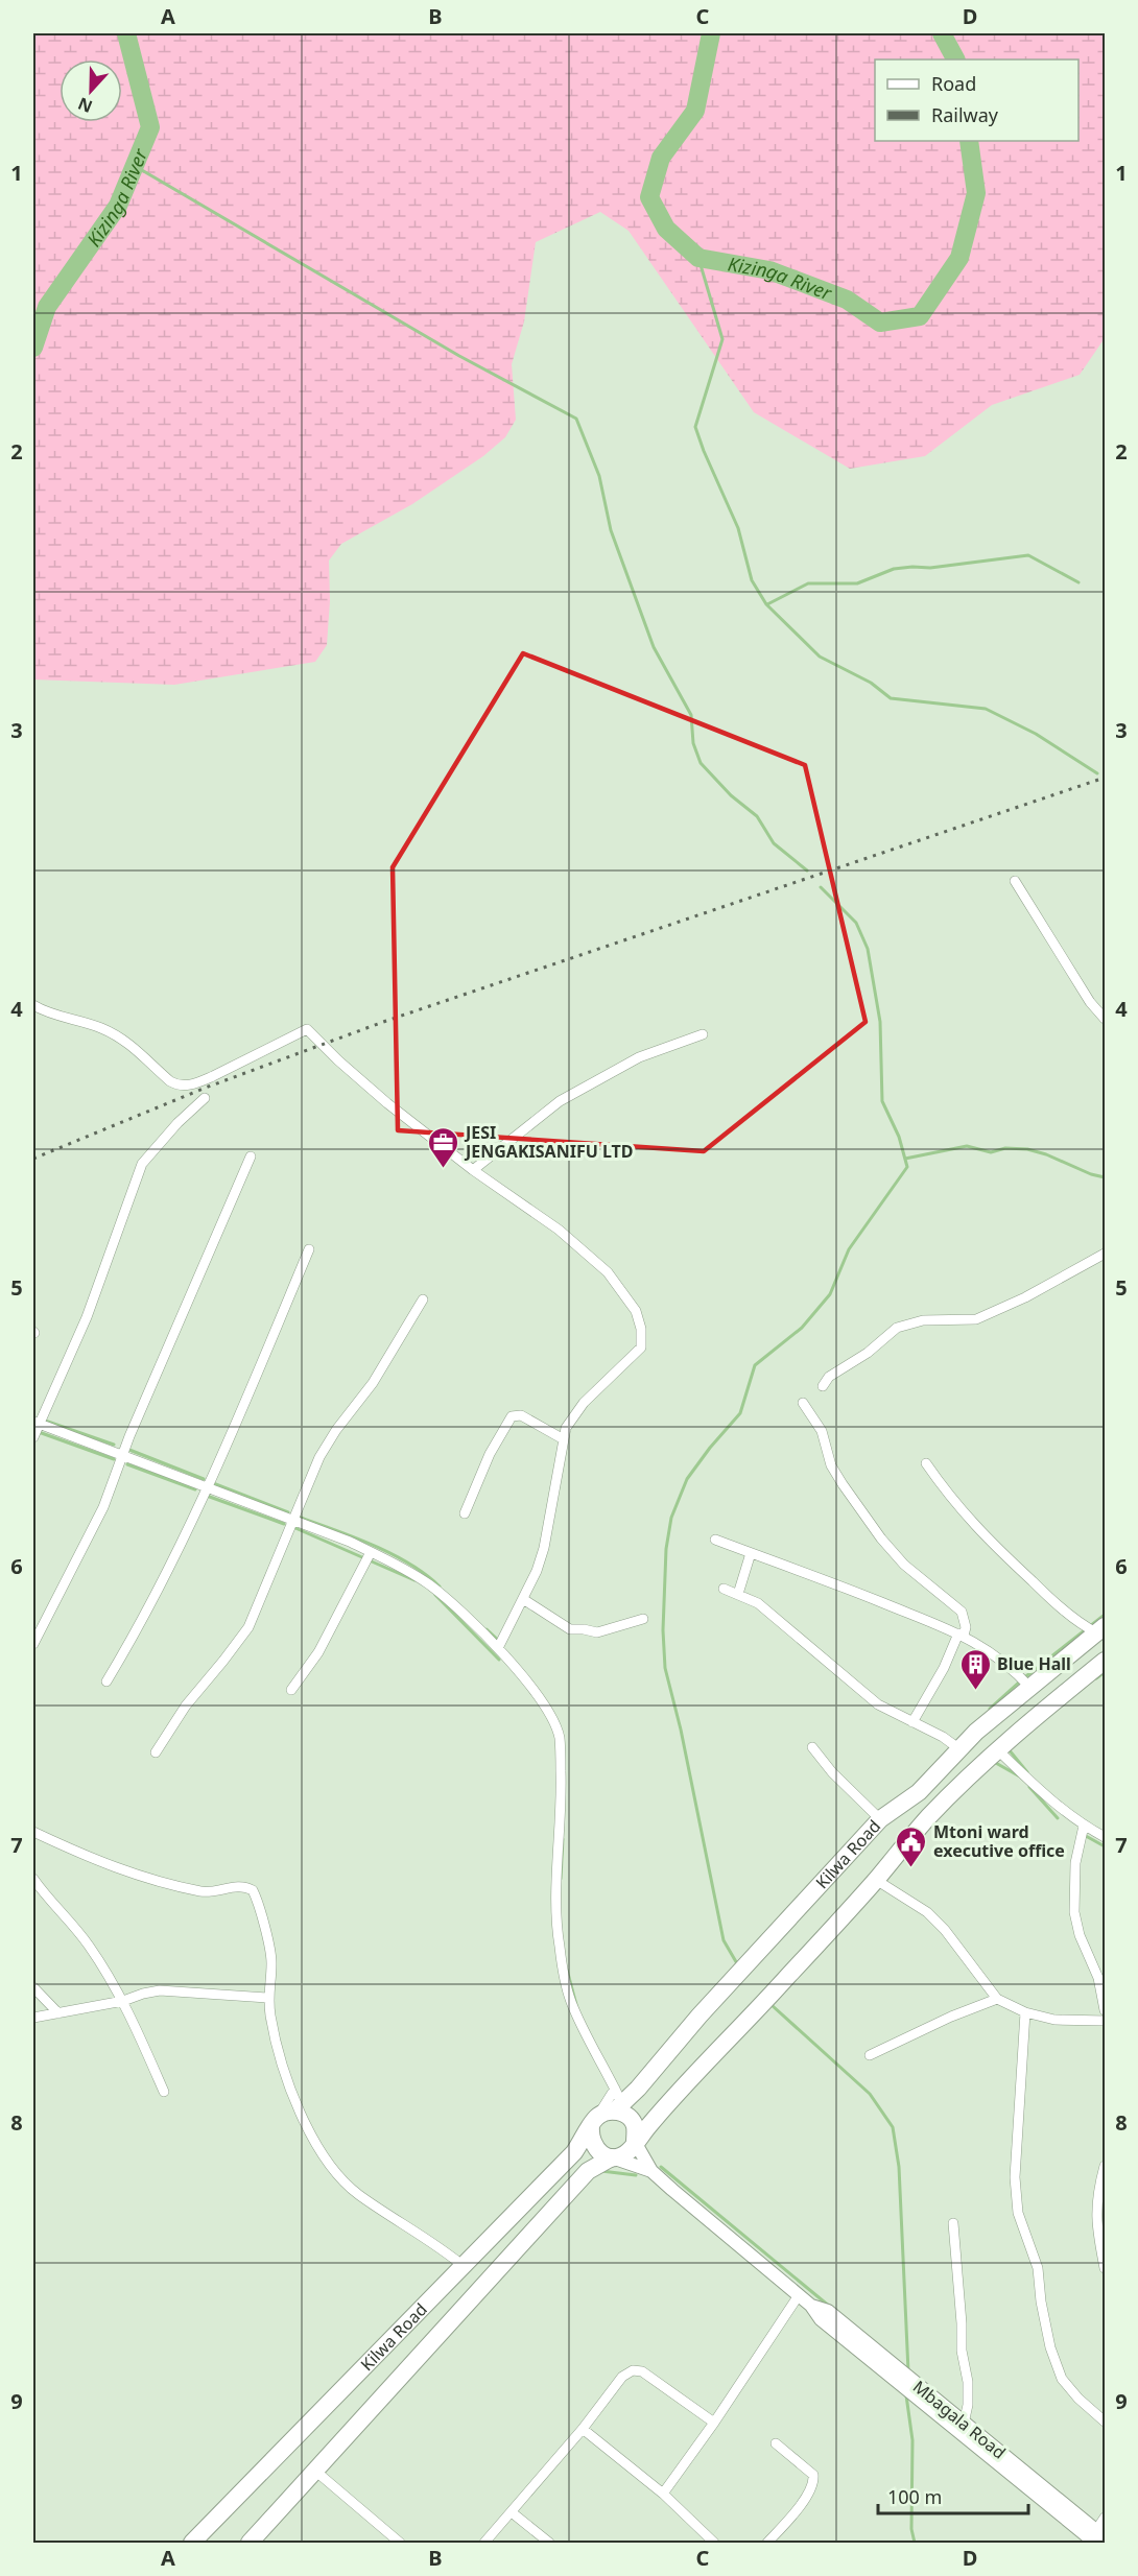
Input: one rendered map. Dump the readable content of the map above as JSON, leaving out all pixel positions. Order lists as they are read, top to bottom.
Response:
{
  "streets": {
    "highway": ["Kilwa Road"],
    "street": ["Mbagala Road"]
  },
  "crossings": [
    ["Kilwa Road", "Mbagala Road"]
  ],
  "water": ["Kizinga River"],
  "places": {
    "office": ["JESI JENGAKISANIFU LTD"],
    "building": ["Blue Hall"],
    "public building": ["Mtoni ward executive office"]
  },
  "legend": ["Road", "Railway"],
  "scale_bar": "100 m",
  "north": "bottom",
  "grid": {
    "columns": [
      "A",
      "B",
      "C",
      "D"
    ],
    "rows": [
      "1",
      "2",
      "3",
      "4",
      "5",
      "6",
      "7",
      "8",
      "9"
    ]
  }
}
